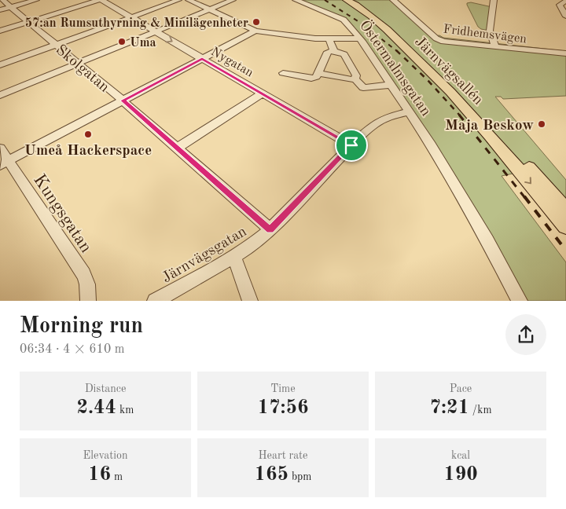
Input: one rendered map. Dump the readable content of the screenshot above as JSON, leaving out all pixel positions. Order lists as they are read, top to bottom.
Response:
{
  "streets": {
    "main road": ["Järnvägsallén"],
    "street": [
      "Fridhemsvägen",
      "Nygatan",
      "Skolgatan",
      "Östermalmsgatan",
      "Kungsgatan",
      "Järnvägsgatan"
    ]
  },
  "crossings": [
    ["Nygatan", "Järnvägsgatan"],
    ["Skolgatan", "Järnvägsgatan"],
    ["Östermalmsgatan", "Järnvägsgatan"]
  ],
  "places": [
    "57:an Rumsuthyrning & Minilägenheter",
    "Uma",
    "Maja Beskow",
    "Umeå Hackerspace"
  ],
  "page": {
    "heading": ["Morning run", "06:34 · 4 × 610 m"],
    "stats": [
      ["Distance", "2.44 km"],
      ["Time", "17:56"],
      ["Pace", "7:21 /km"],
      ["Elevation", "16 m"],
      ["Heart rate", "165 bpm"],
      ["kcal", "190"]
    ]
  }
}
